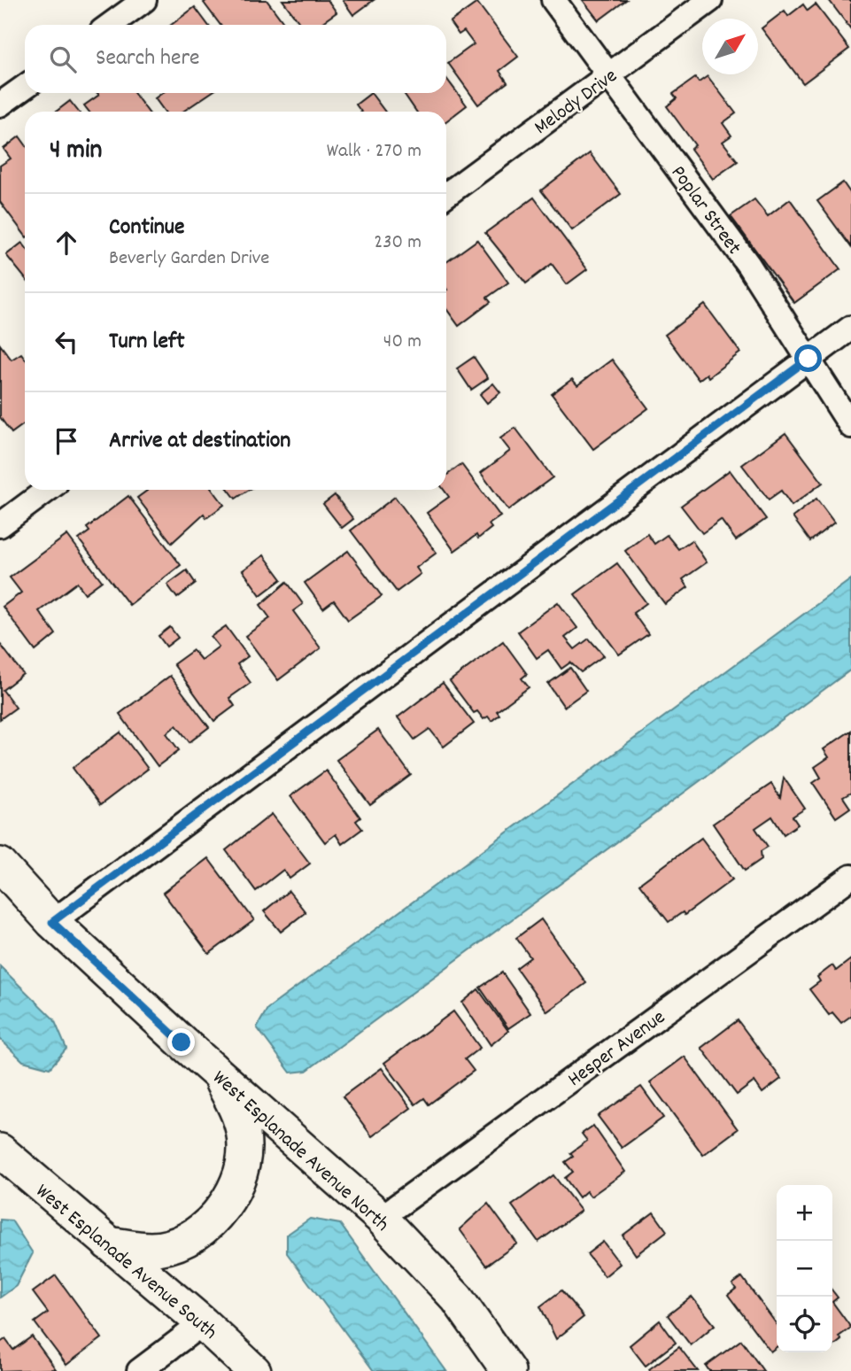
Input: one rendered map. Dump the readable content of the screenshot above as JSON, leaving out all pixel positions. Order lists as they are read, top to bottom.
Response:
{
  "streets": {
    "main road": ["West Esplanade Avenue North", "West Esplanade Avenue South"],
    "street": ["Melody Drive", "Poplar Street", "Hesper Avenue"]
  },
  "crossings": [
    ["Melody Drive", "Poplar Street"],
    ["Hesper Avenue", "West Esplanade Avenue North"]
  ],
  "north": "top right",
  "page": {
    "search": "Search here",
    "heading": ["4 min", "Walk · 270 m"],
    "list": [
      ["Continue", "Beverly Garden Drive", "230 m"],
      ["Turn left", "40 m"],
      "Arrive at destination"
    ],
    "map_buttons": ["+", "−"]
  }
}
